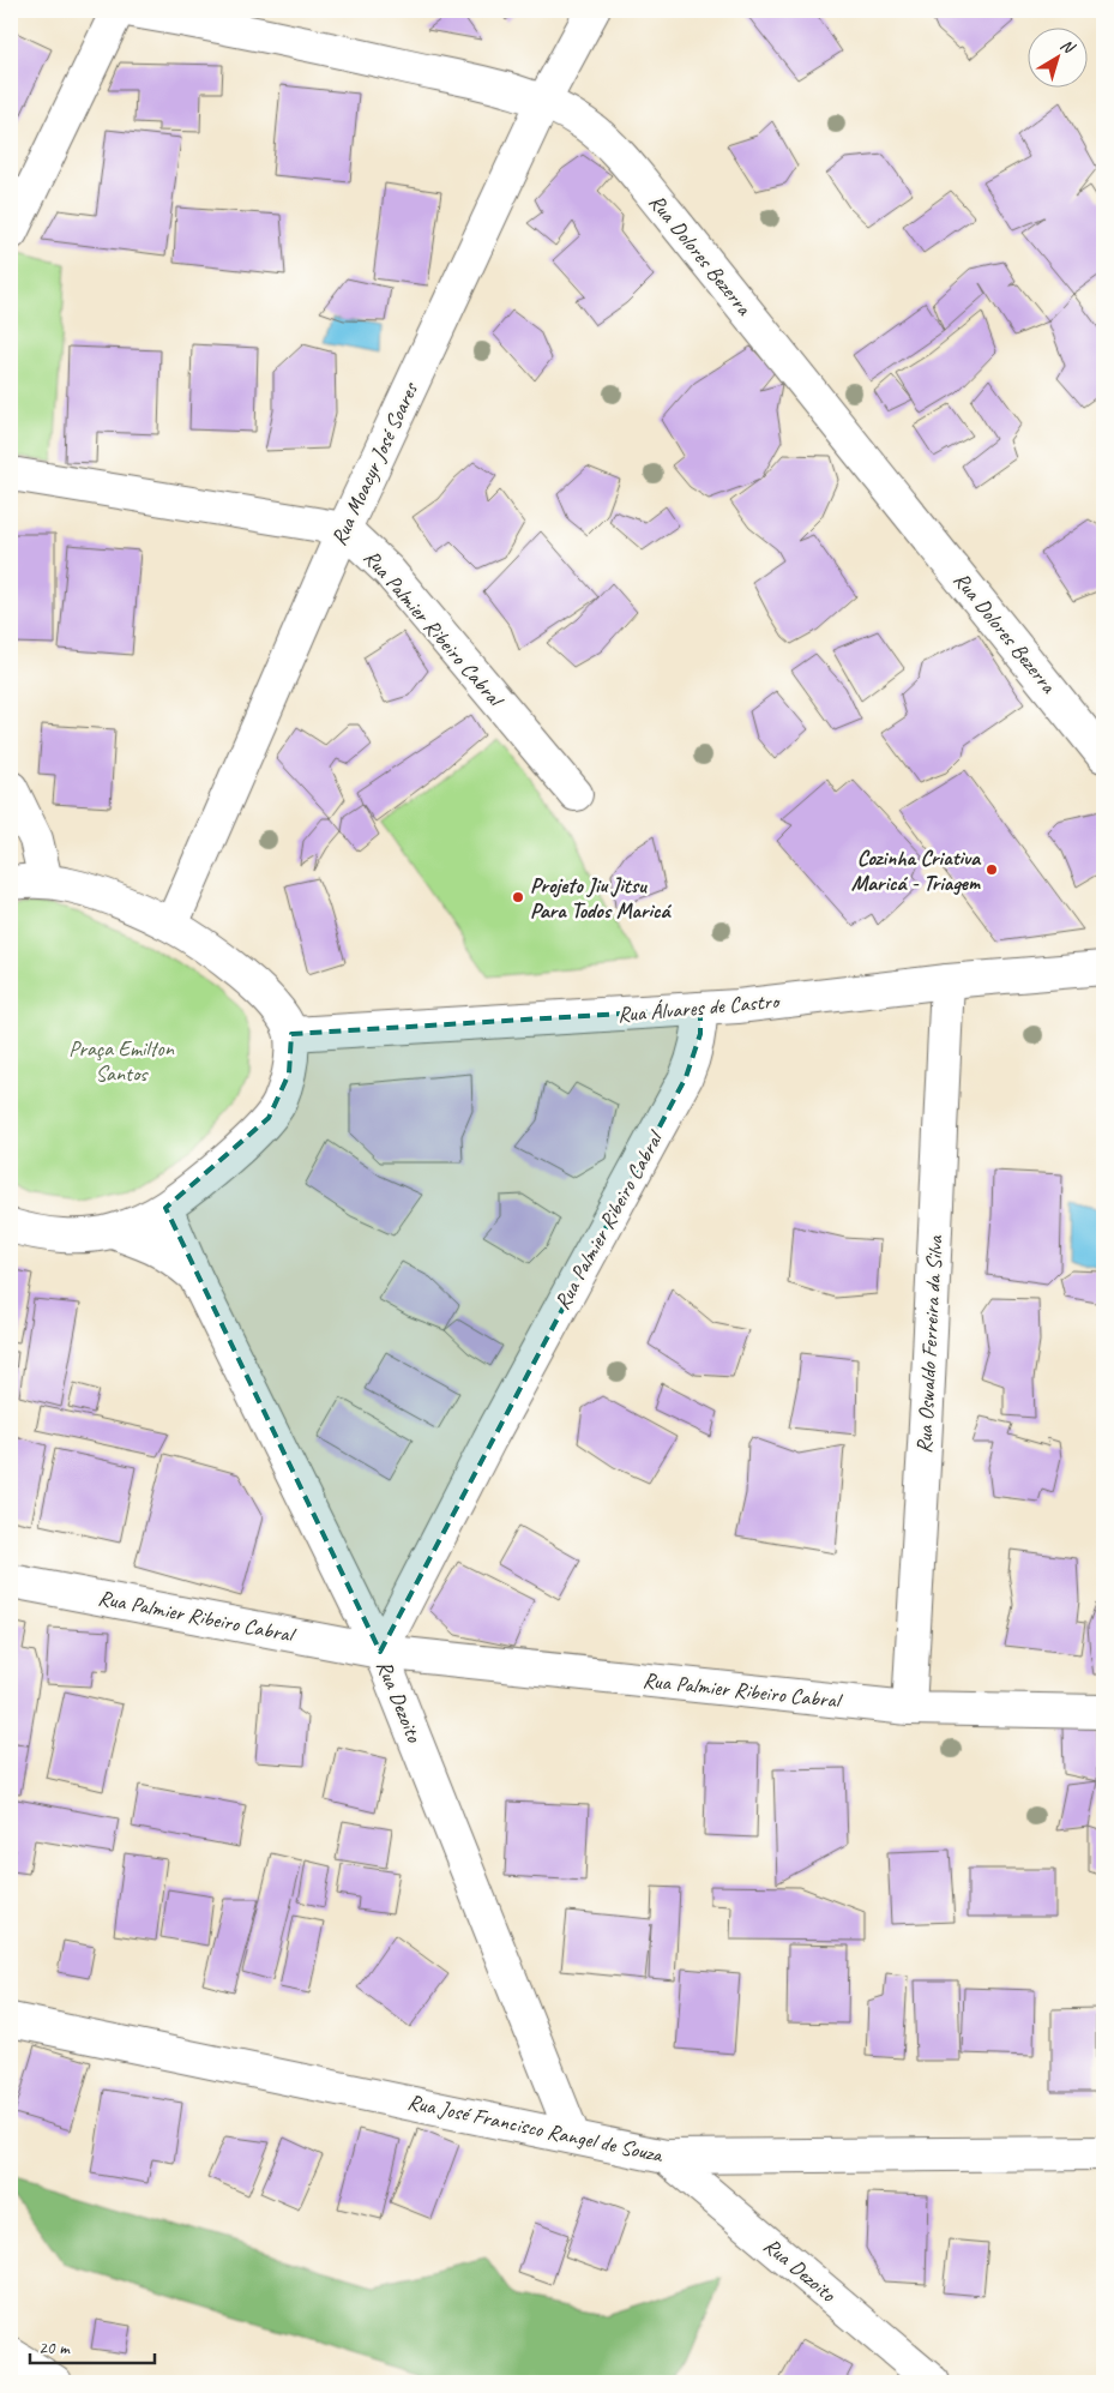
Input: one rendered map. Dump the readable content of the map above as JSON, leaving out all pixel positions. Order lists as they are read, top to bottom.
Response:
{
  "streets": {
    "street": [
      "Rua Dolores Bezerra",
      "Rua Moacyr José Soares",
      "Rua Palmier Ribeiro Cabral",
      "Rua Álvares de Castro",
      "Rua Oswaldo Ferreira da Silva",
      "Rua Dezoito",
      "Rua José Francisco Rangel de Souza"
    ]
  },
  "crossings": [
    ["Rua Dolores Bezerra", "Rua Moacyr José Soares"],
    ["Rua Moacyr José Soares", "Rua Palmier Ribeiro Cabral"],
    ["Rua Palmier Ribeiro Cabral", "Rua Álvares de Castro"],
    ["Rua Palmier Ribeiro Cabral", "Rua Oswaldo Ferreira da Silva"],
    ["Rua Palmier Ribeiro Cabral", "Rua Dezoito"],
    ["Rua Álvares de Castro", "Rua Oswaldo Ferreira da Silva"],
    ["Rua Dezoito", "Rua José Francisco Rangel de Souza"]
  ],
  "parks": ["Praça Emilton Santos"],
  "places": ["Cozinha Criativa Maricá - Triagem", "Projeto Jiu Jitsu Para Todos Maricá"],
  "scale_bar": "20 m",
  "north": "top right"
}
